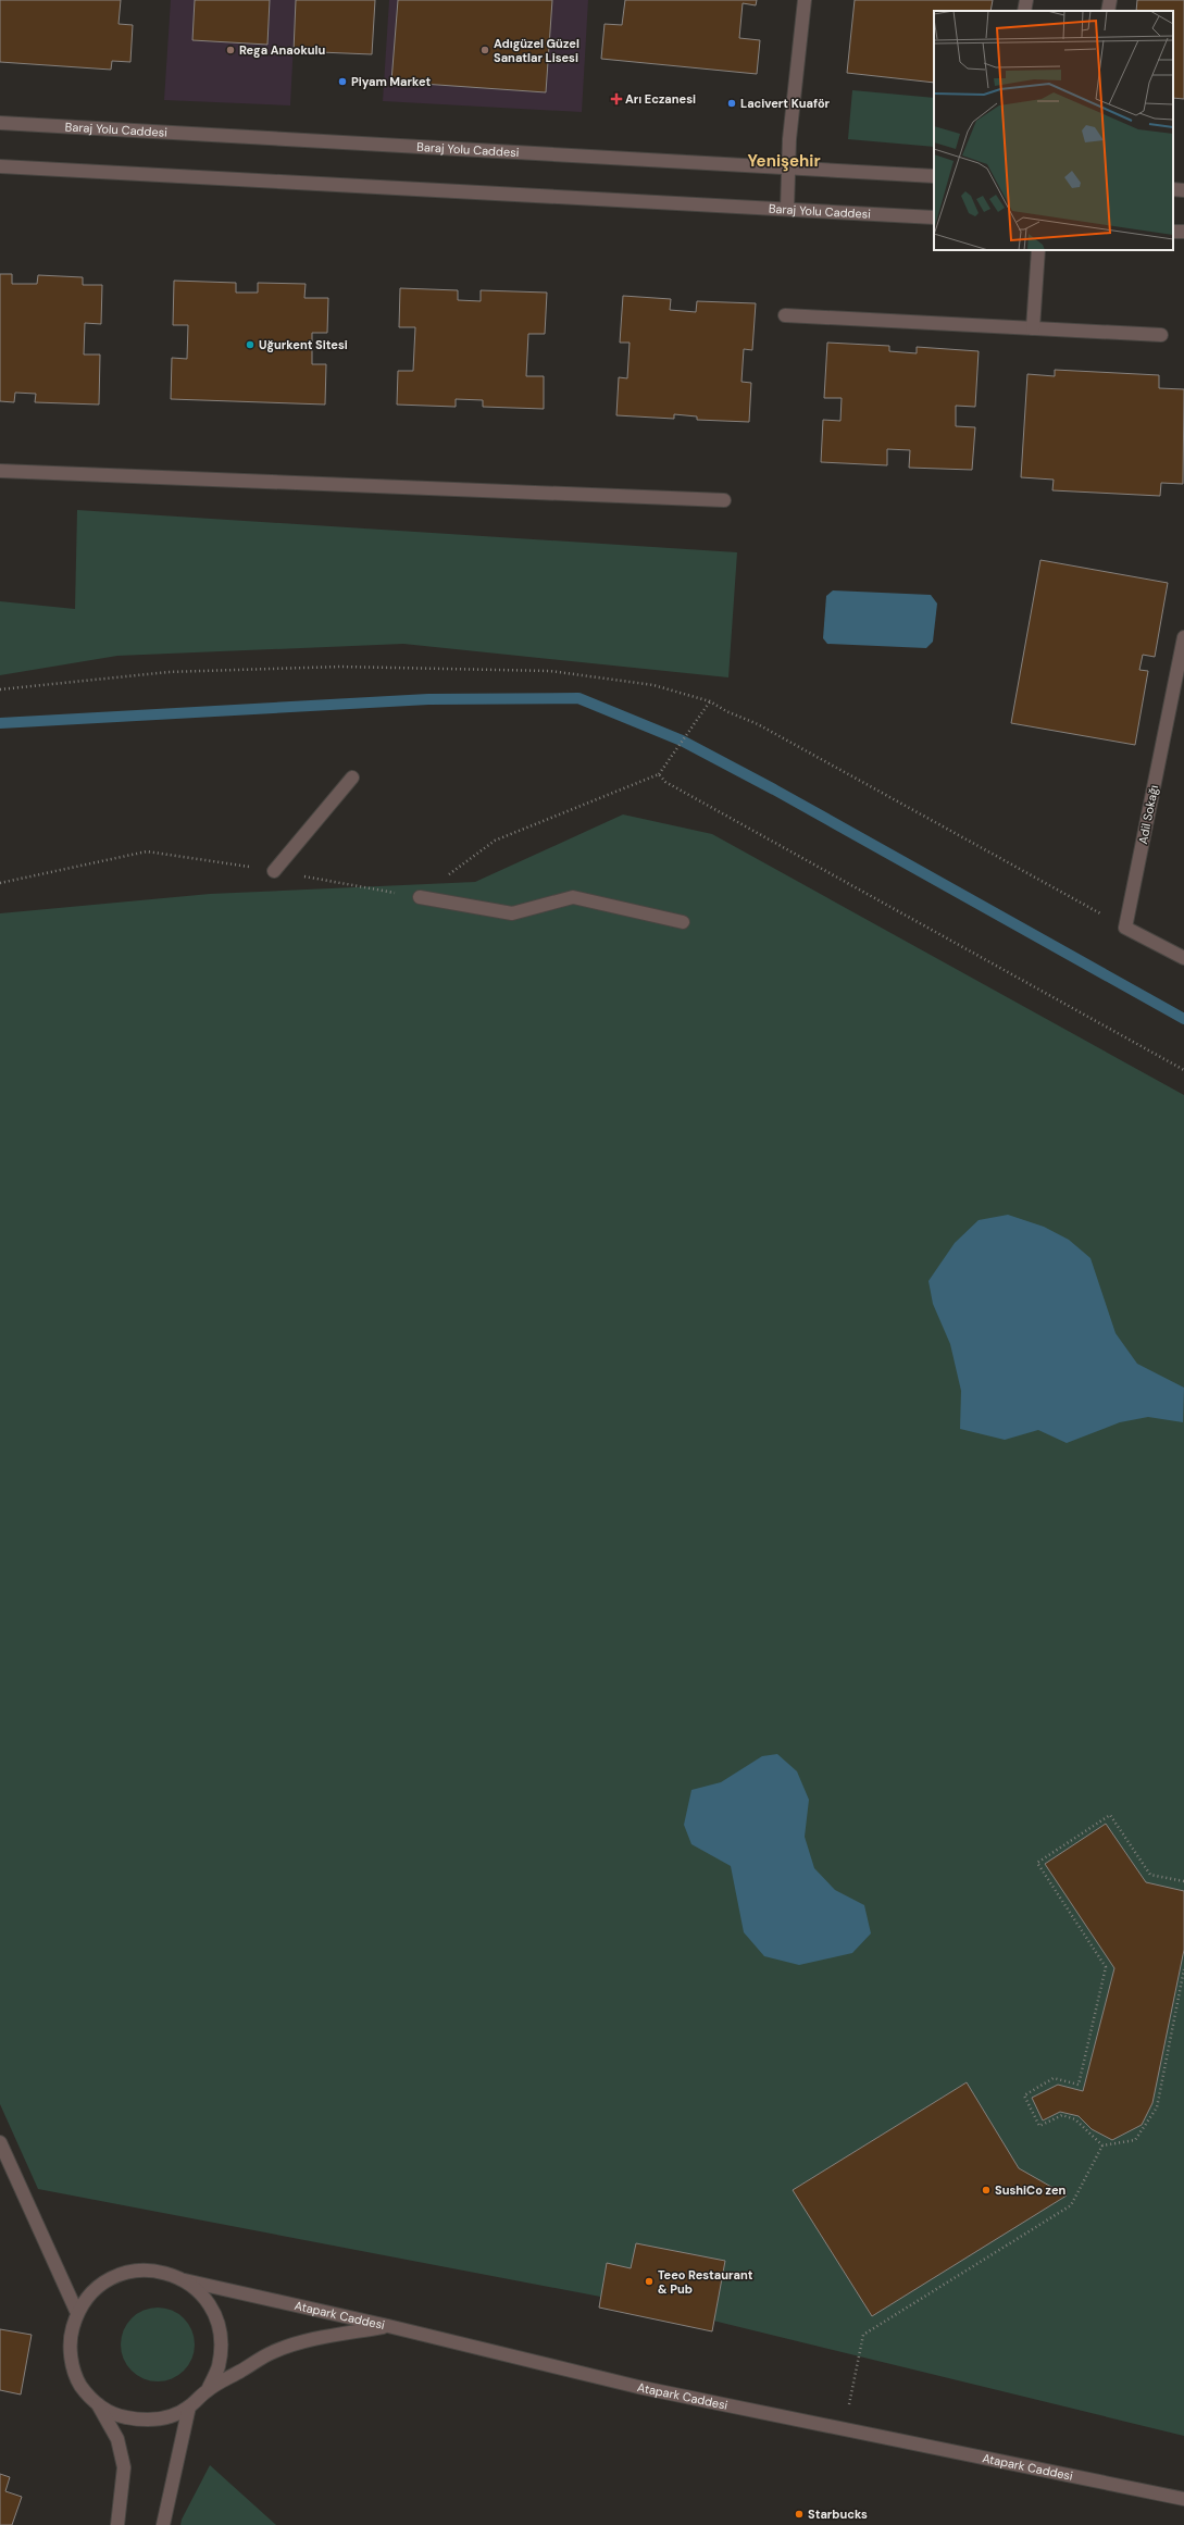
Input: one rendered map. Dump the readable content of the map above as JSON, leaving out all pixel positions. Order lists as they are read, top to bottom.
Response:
{
  "streets": {
    "street": ["Baraj Yolu Caddesi", "Adil Sokağı", "Atapark Caddesi"]
  },
  "districts": ["Yenişehir"],
  "places": {
    "other": [
      "Rega Anaokulu",
      "Adıgüzel Güzel Sanatlar Lisesi",
      "Piyam Market",
      "Lacivert Kuaför",
      "Uğurkent Sitesi",
      "SushiCo zen",
      "Teeo Restaurant & Pub",
      "Starbucks"
    ],
    "health": ["Arı Eczanesi"]
  }
}
